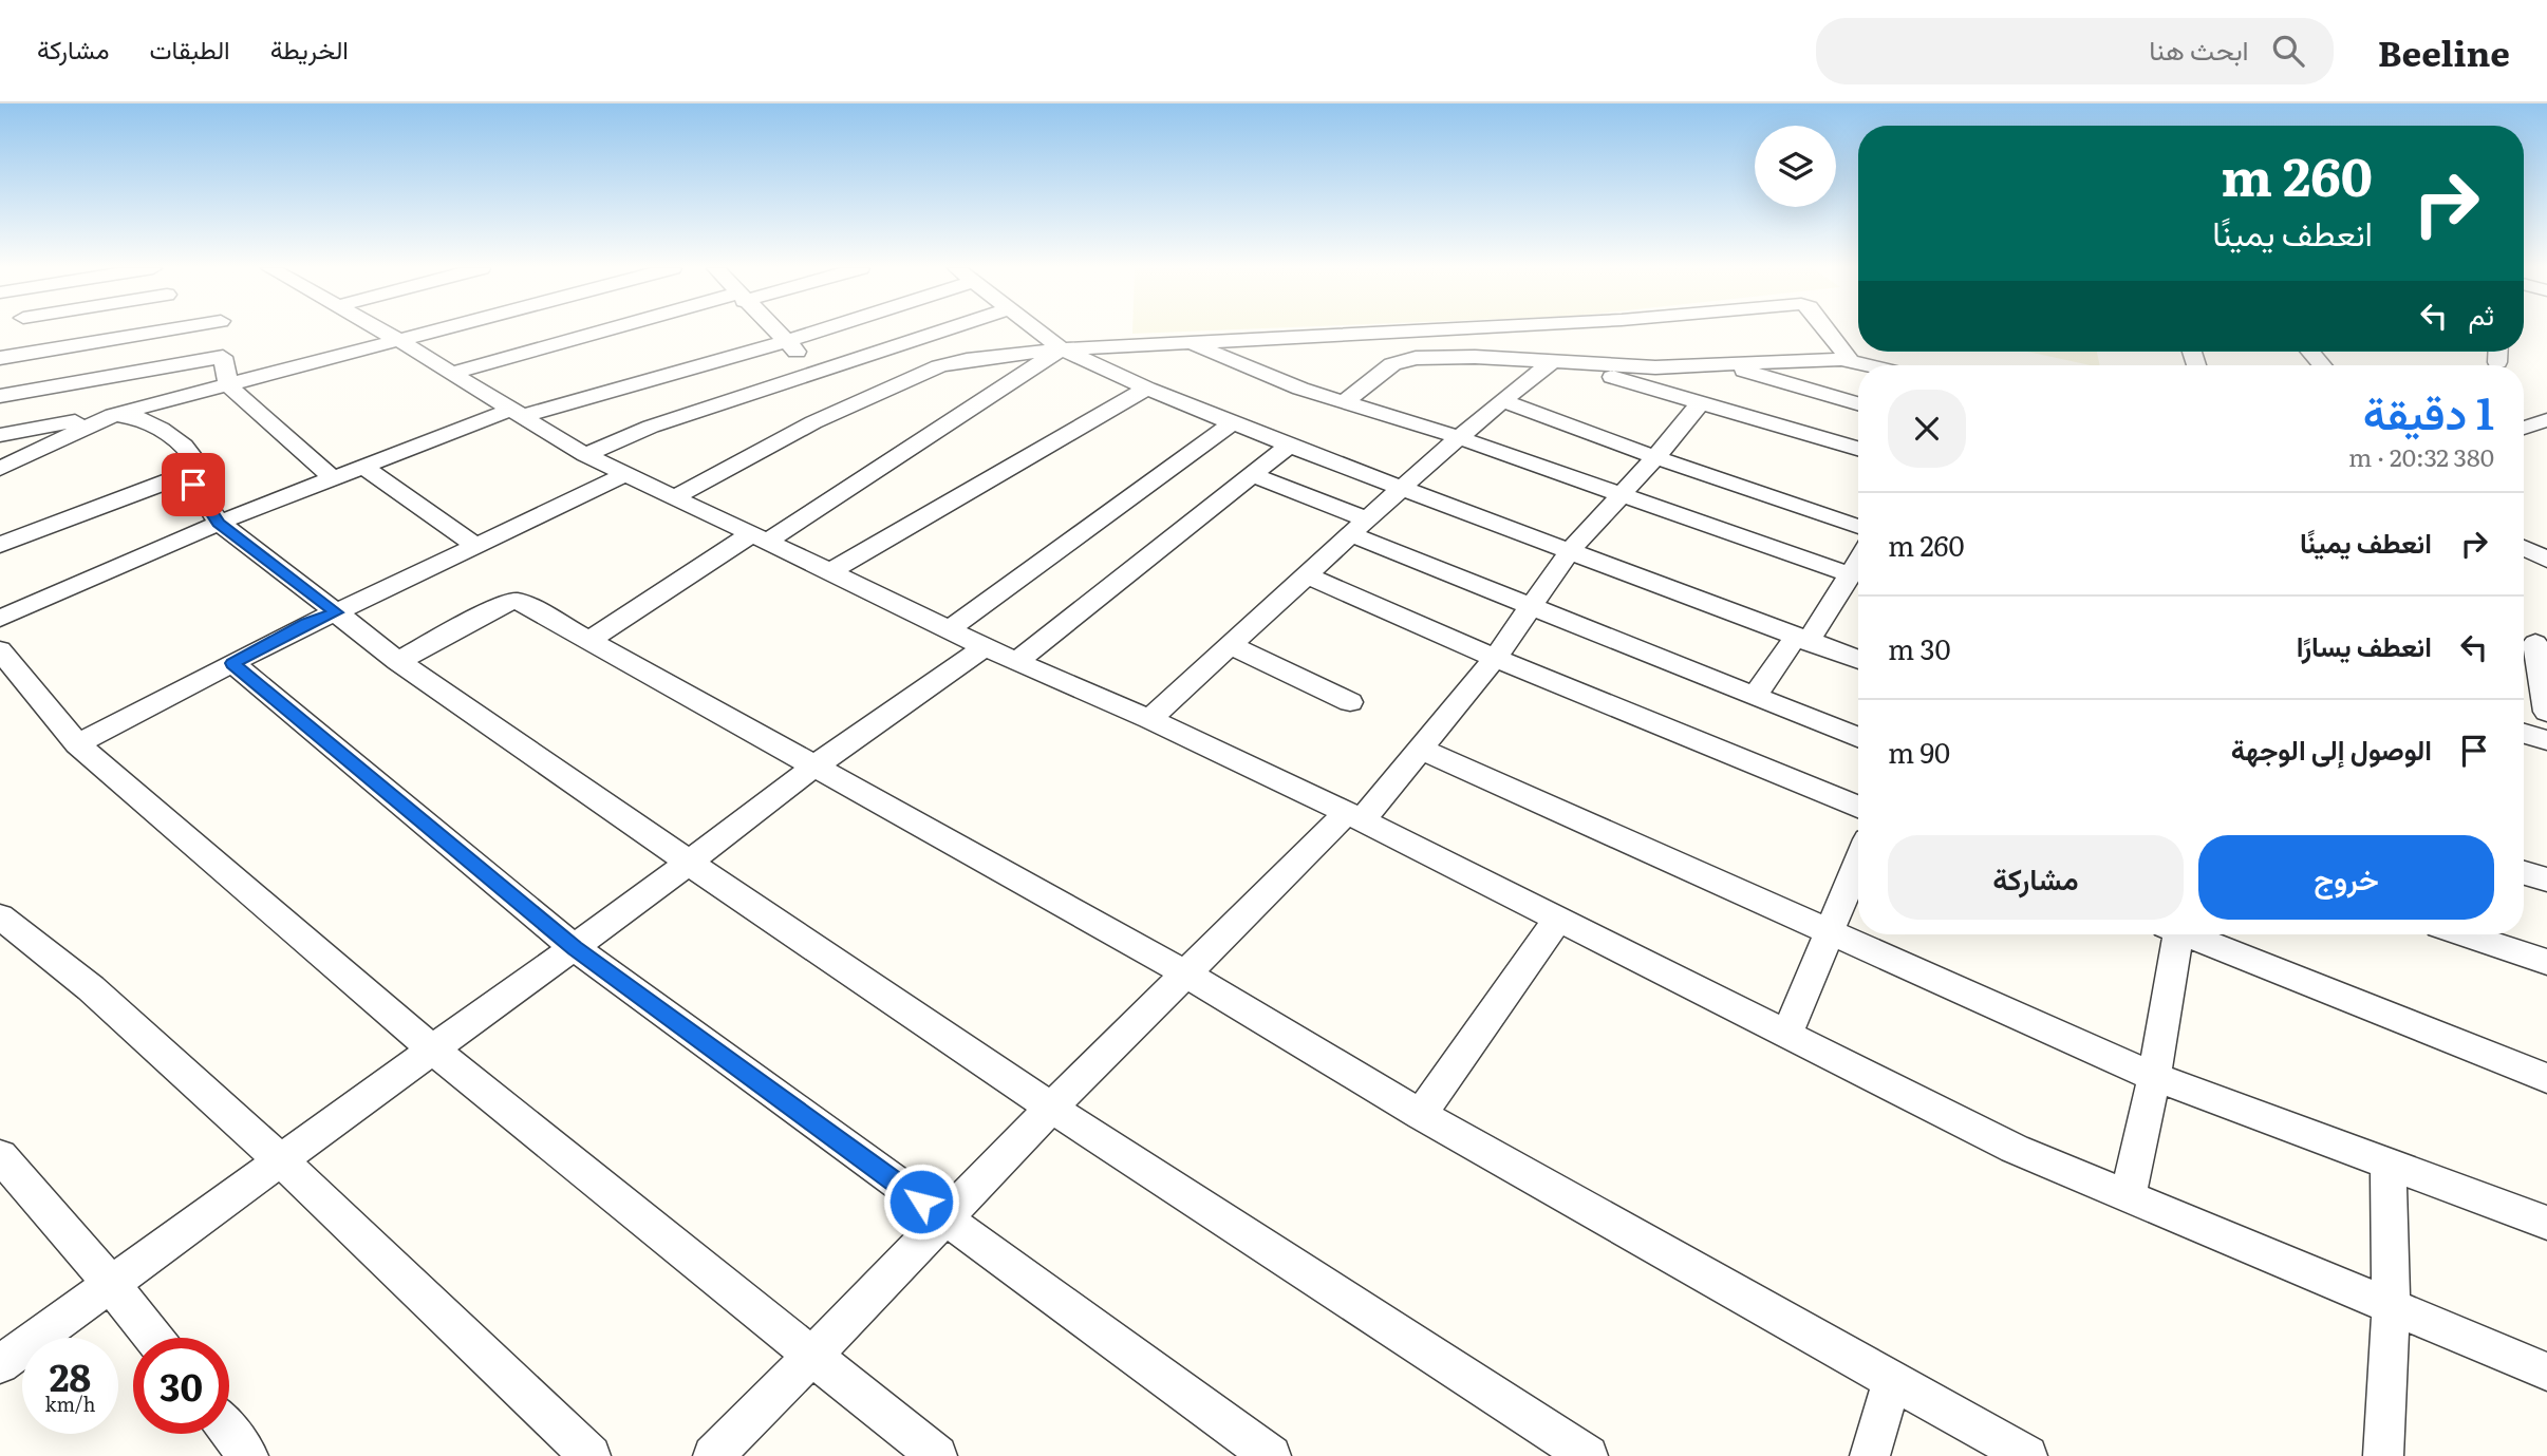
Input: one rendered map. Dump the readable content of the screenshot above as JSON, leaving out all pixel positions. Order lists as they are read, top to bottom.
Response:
{
  "page": {
    "header": "Beeline",
    "search": "ابحث هنا",
    "nav": ["الخريطة", "الطبقات", "مشاركة"],
    "turn": ["260 m", "انعطف يمينًا"],
    "then": "ثم",
    "heading": ["1 دقيقة", "380 m · 20:32"],
    "list": [
      {
        "name": "انعطف يمينًا",
        "value": "260 m"
      },
      {
        "name": "انعطف يسارًا",
        "value": "30 m"
      },
      {
        "name": "الوصول إلى الوجهة",
        "value": "90 m"
      }
    ],
    "buttons": ["خروج", "مشاركة"],
    "speed": "28 km/h",
    "limit": "30"
  }
}
